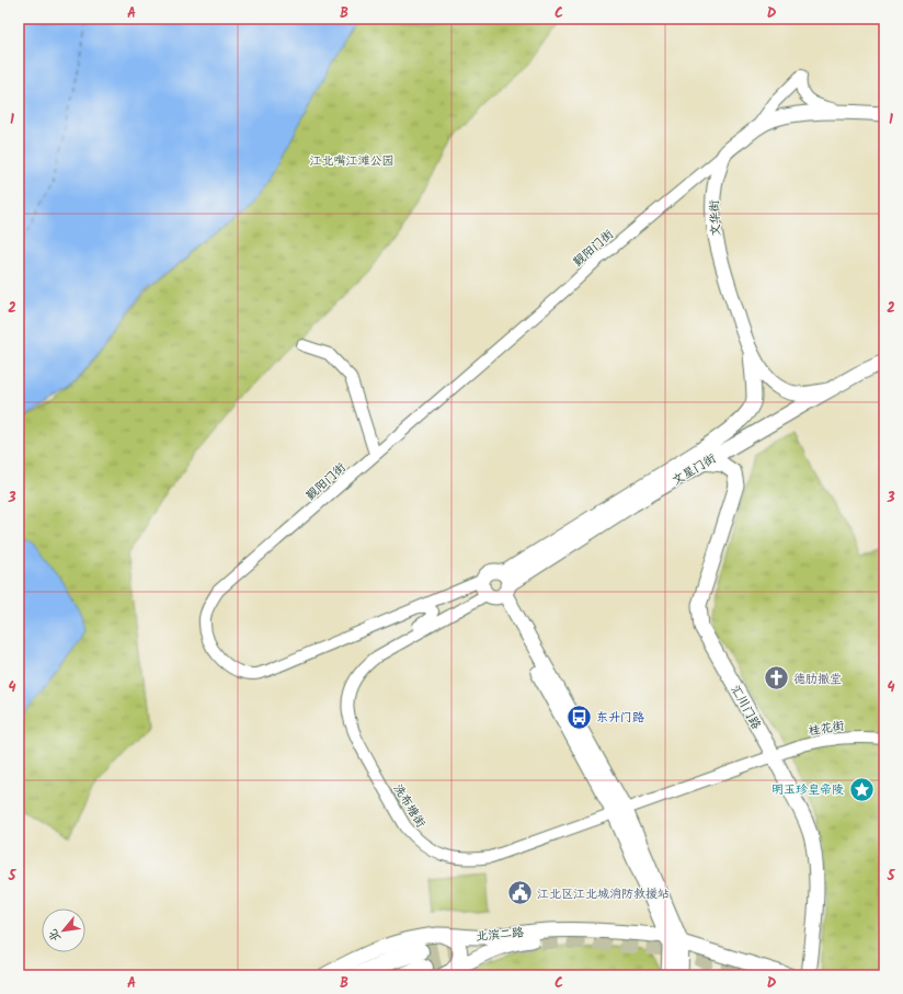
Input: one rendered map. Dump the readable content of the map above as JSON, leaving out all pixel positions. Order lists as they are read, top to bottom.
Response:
{
  "streets": {
    "street": [
      "文华街",
      "觐阳门街",
      "文星门街",
      "汇川门路",
      "桂花街",
      "洗布塘街",
      "北滨二路"
    ]
  },
  "crossings": [
    ["文华街", "觐阳门街"],
    ["文华街", "文星门街"],
    ["文星门街", "汇川门路"],
    ["文星门街", "洗布塘街"],
    ["汇川门路", "桂花街"],
    ["汇川门路", "洗布塘街"],
    ["桂花街", "洗布塘街"]
  ],
  "parks": ["江北嘴江滩公园"],
  "places": {
    "church": ["德肋撒堂"],
    "bus stop": ["东升门路"],
    "place": ["明玉珍皇帝陵"],
    "public building": ["江北区江北城消防救援站"]
  },
  "north": "bottom left",
  "grid": {
    "columns": [
      "A",
      "B",
      "C",
      "D"
    ],
    "rows": [
      "1",
      "2",
      "3",
      "4",
      "5"
    ]
  }
}
